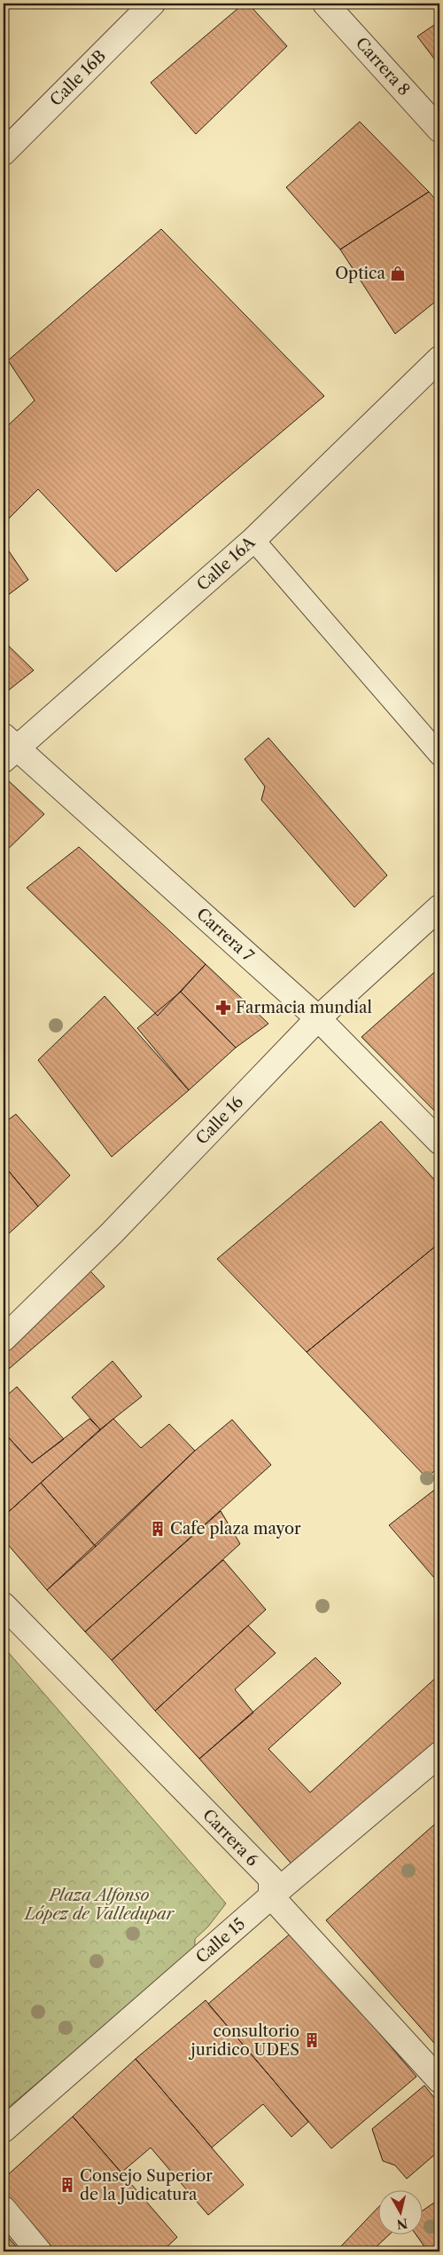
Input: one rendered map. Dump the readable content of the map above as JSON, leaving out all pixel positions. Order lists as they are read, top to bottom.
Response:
{
  "streets": {
    "street": [
      "Carrera 8",
      "Calle 16B",
      "Calle 16A",
      "Carrera 7",
      "Calle 16",
      "Carrera 6",
      "Calle 15"
    ]
  },
  "crossings": [
    ["Calle 16A", "Carrera 7"],
    ["Carrera 7", "Calle 16"],
    ["Carrera 6", "Calle 15"]
  ],
  "parks": ["Plaza Alfonso López de Valledupar"],
  "places": {
    "shop": ["Optica"],
    "pharmacy": ["Farmacia mundial"],
    "building": ["Cafe plaza mayor", "consultorio juridico UDES", "Consejo Superior de la Judicatura"]
  },
  "north": "bottom"
}
